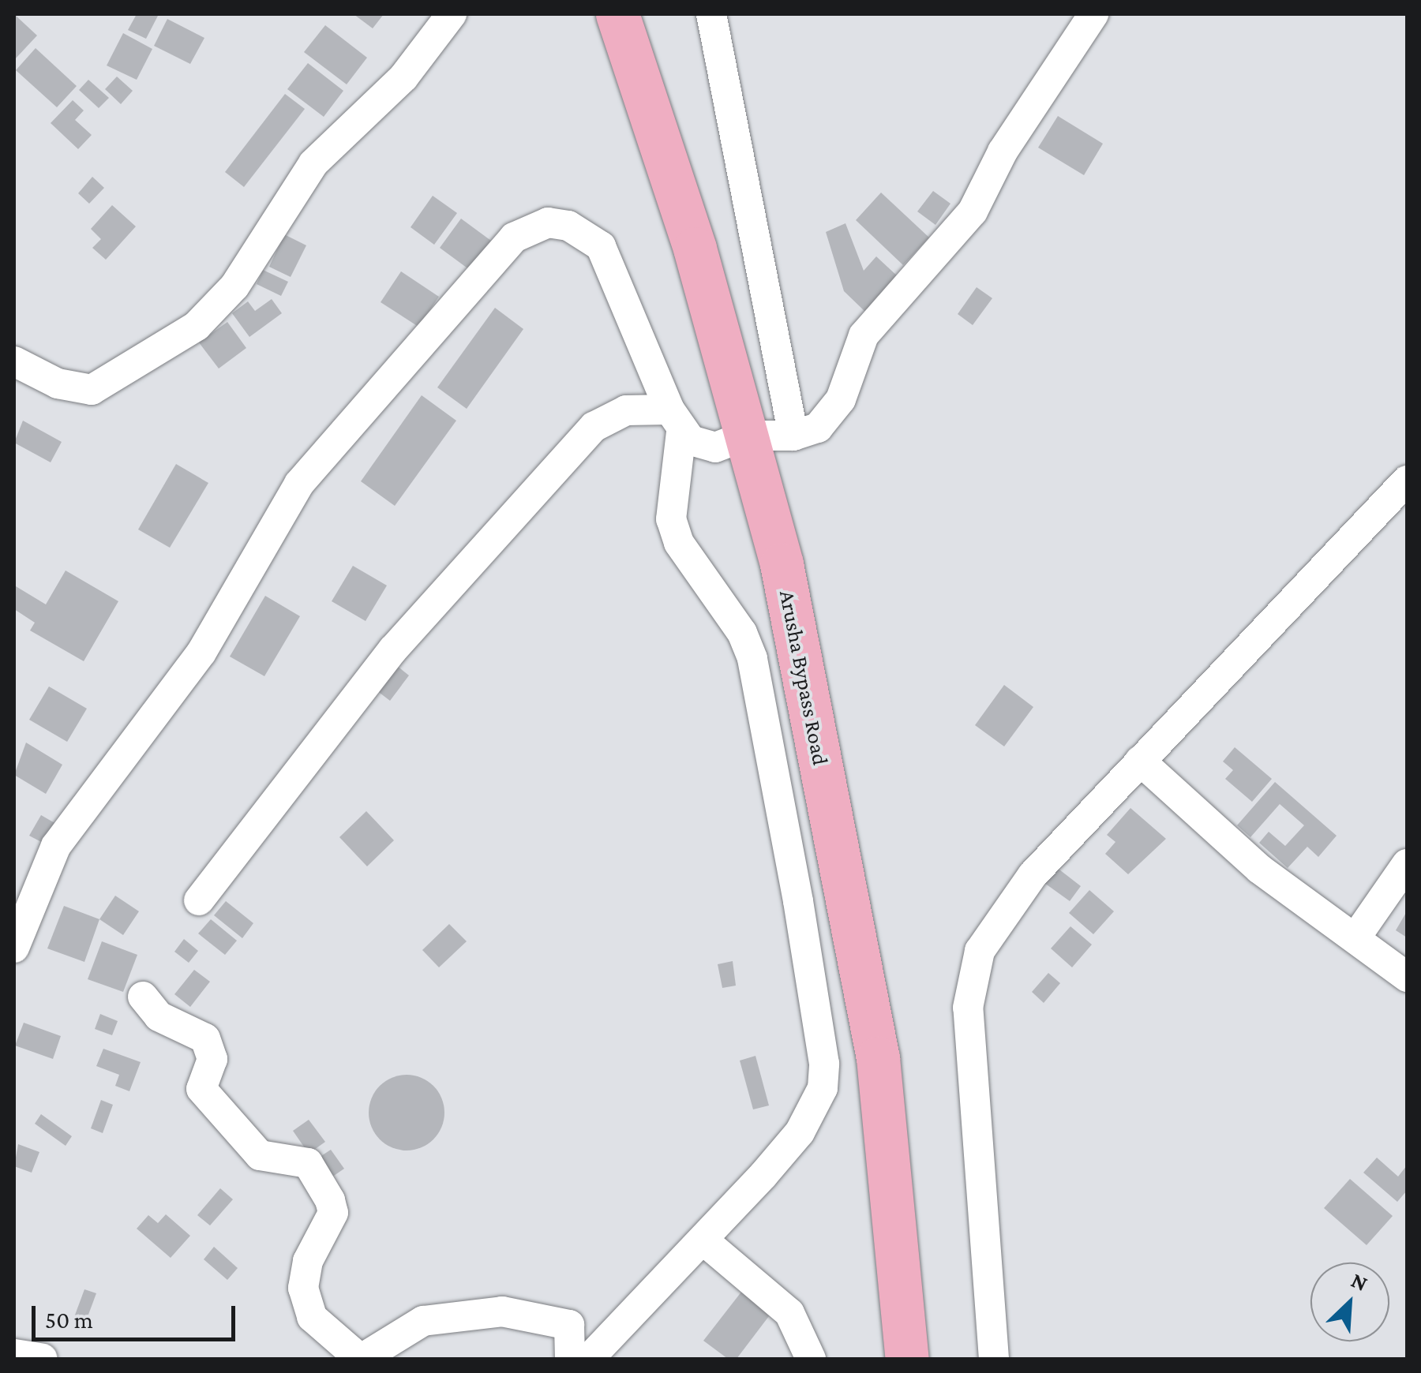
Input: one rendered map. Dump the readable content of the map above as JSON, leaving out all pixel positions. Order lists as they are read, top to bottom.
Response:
{
  "streets": {
    "main road": ["Arusha Bypass Road"]
  },
  "scale_bar": "50 m",
  "north": "top right"
}
